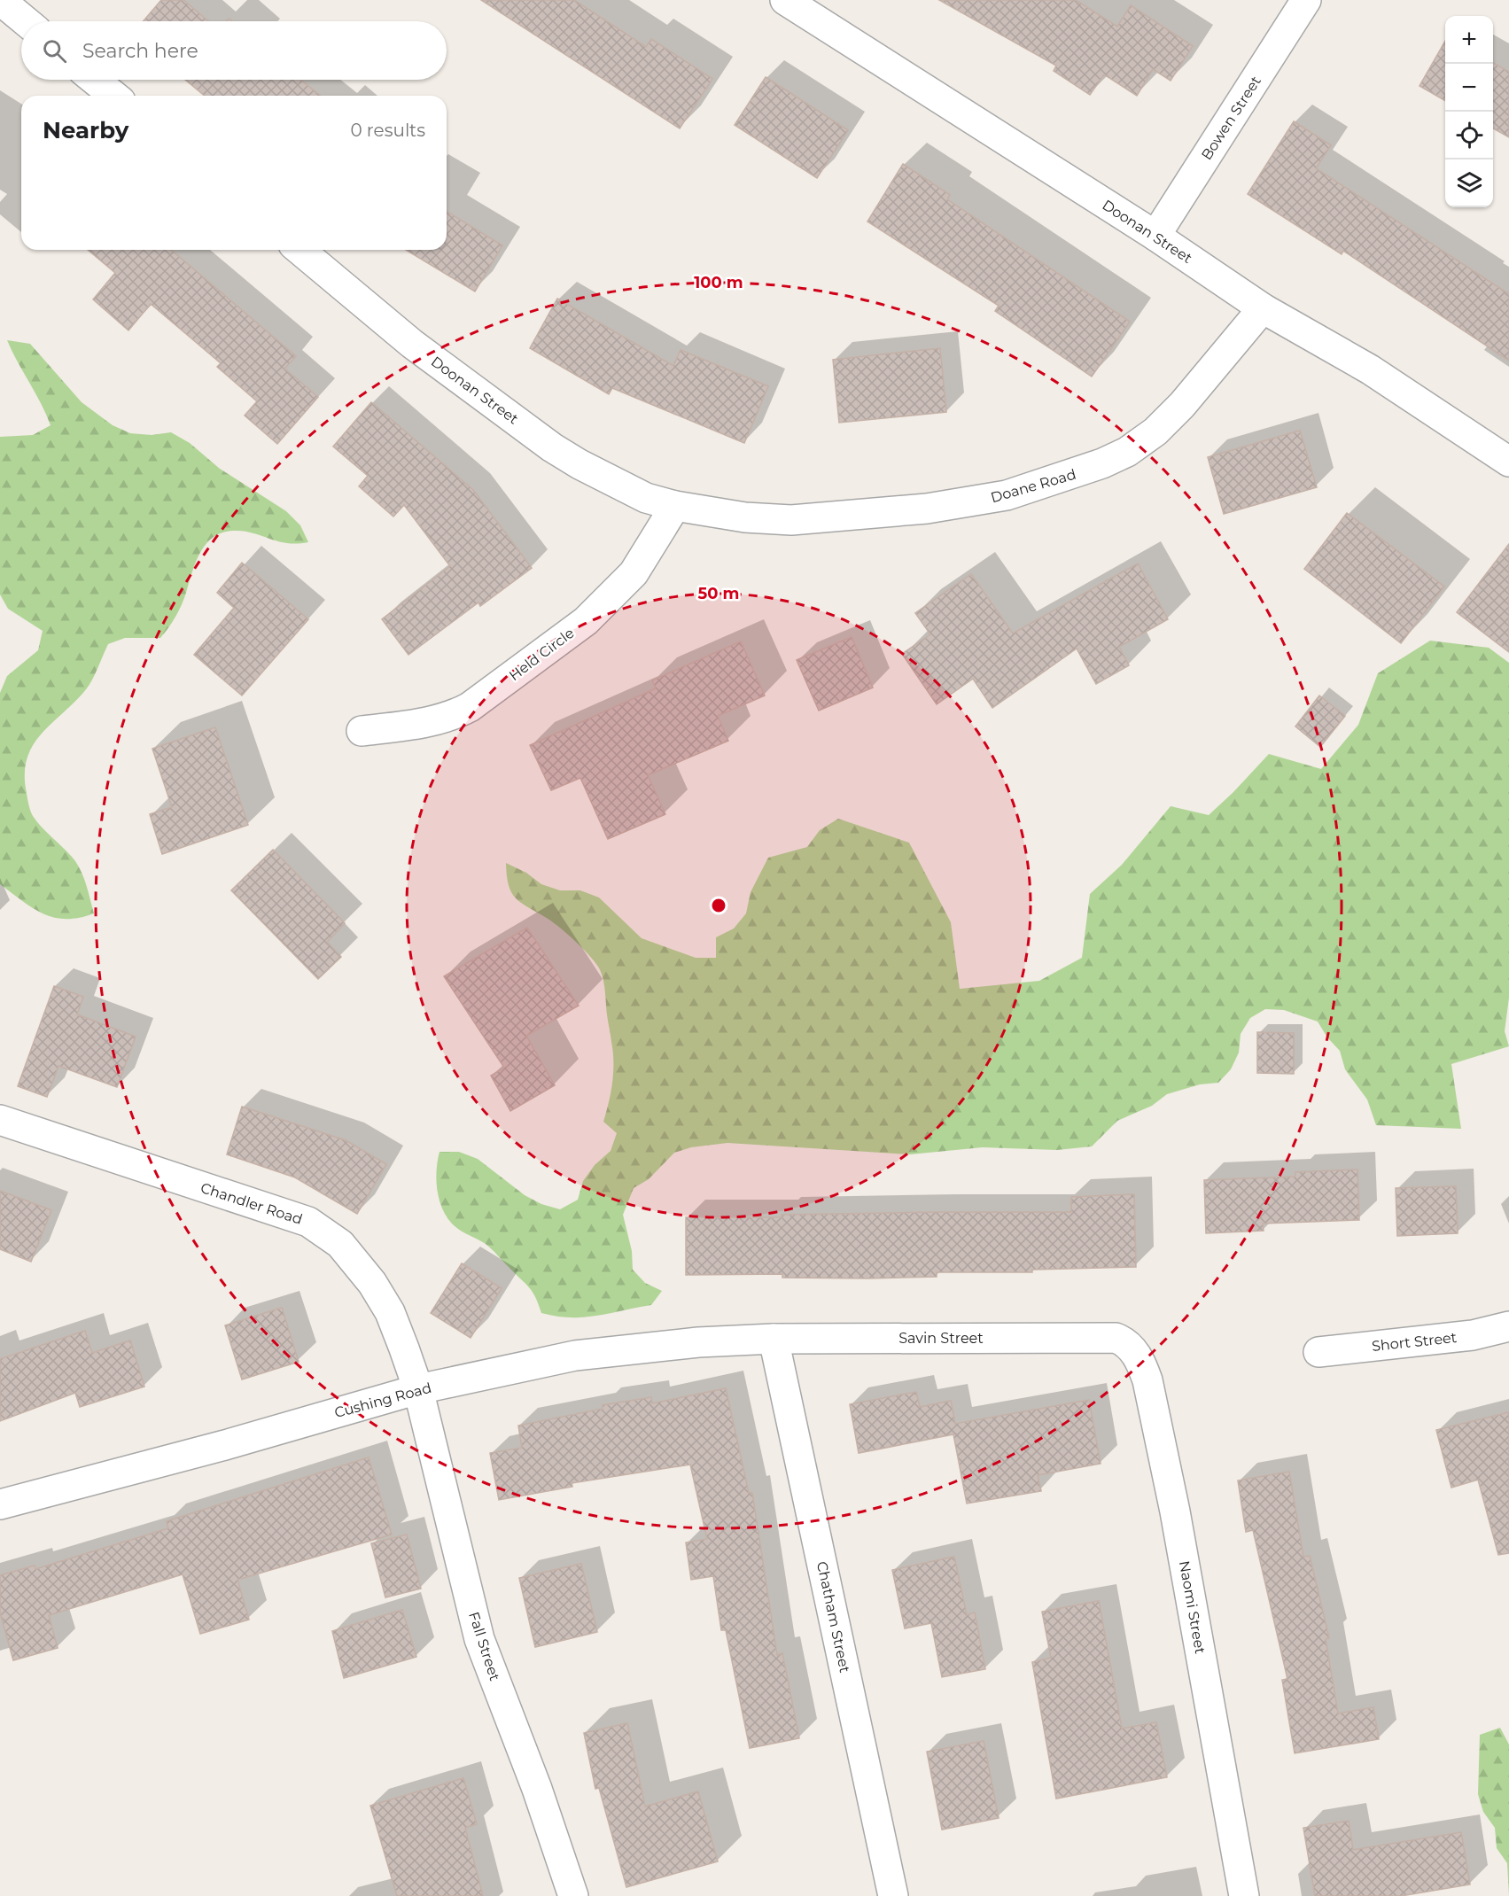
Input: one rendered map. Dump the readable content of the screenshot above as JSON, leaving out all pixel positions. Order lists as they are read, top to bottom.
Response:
{
  "streets": {
    "street": [
      "Bowen Street",
      "Doonan Street",
      "Doane Road",
      "Held Circle",
      "Chandler Road",
      "Savin Street",
      "Short Street",
      "Cushing Road",
      "Naomi Street",
      "Chatham Street",
      "Fall Street"
    ]
  },
  "crossings": [
    ["Bowen Street", "Doonan Street"],
    ["Doonan Street", "Doane Road"],
    ["Doonan Street", "Held Circle"],
    ["Doane Road", "Held Circle"],
    ["Chandler Road", "Cushing Road"],
    ["Chandler Road", "Fall Street"],
    ["Savin Street", "Cushing Road"],
    ["Savin Street", "Naomi Street"],
    ["Savin Street", "Chatham Street"],
    ["Cushing Road", "Chatham Street"],
    ["Cushing Road", "Fall Street"]
  ],
  "page": {
    "map_buttons": ["+", "−"],
    "search": "Search here",
    "heading": ["Nearby", "0 results"]
  },
  "rings": ["100 m", "50 m"]
}
